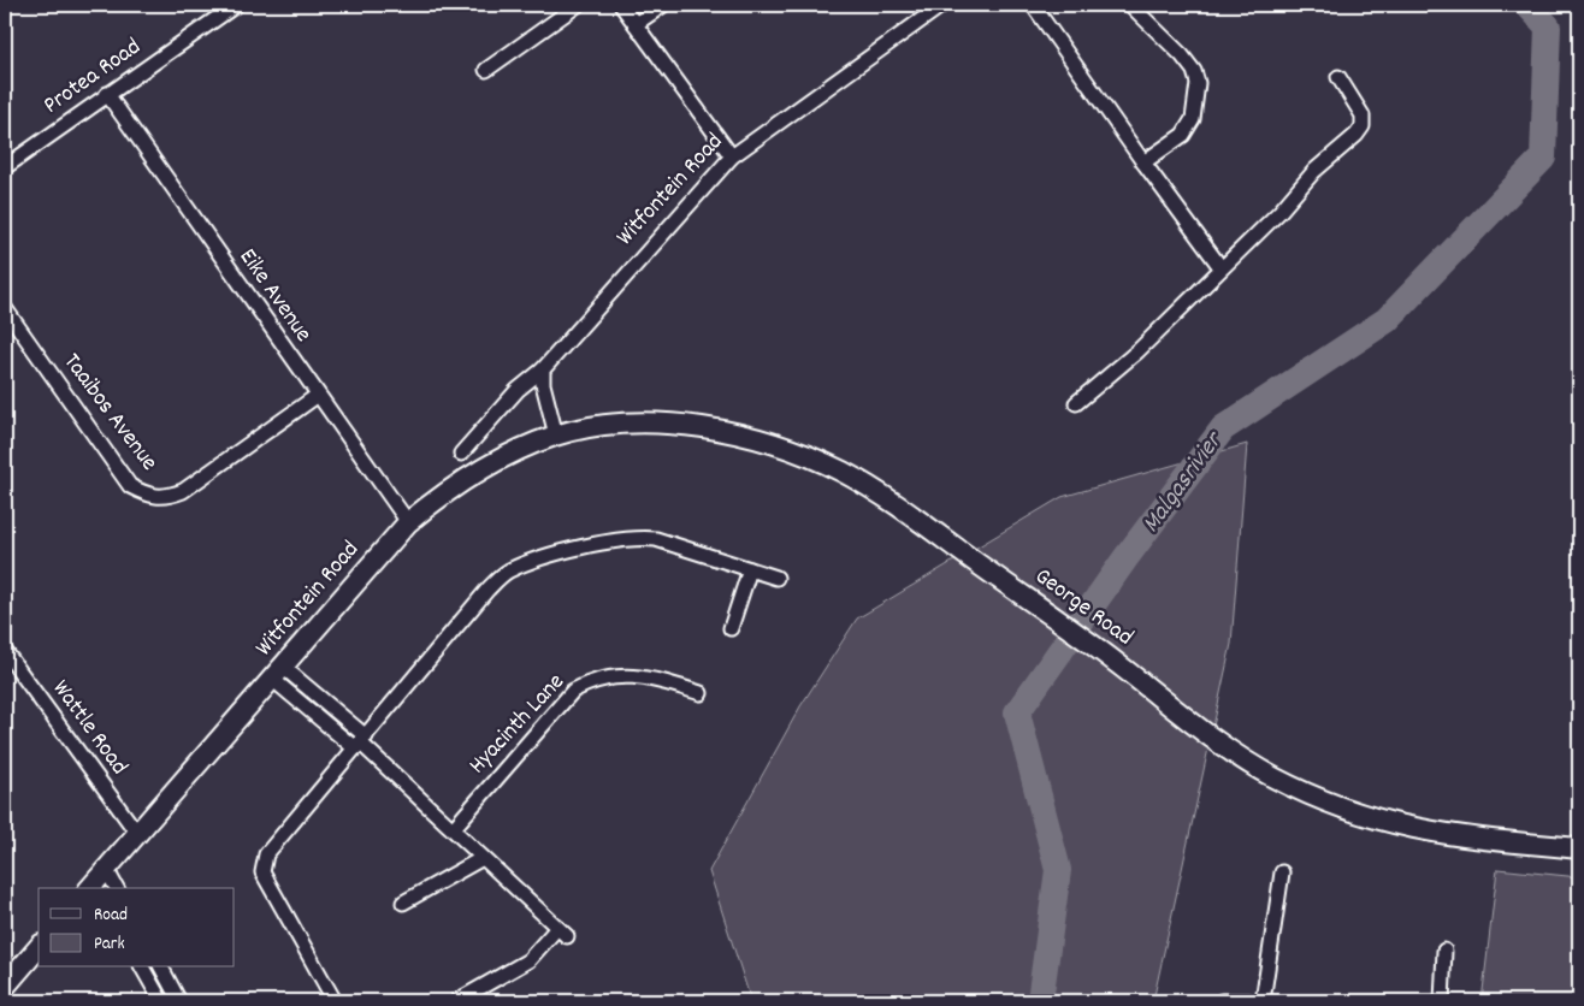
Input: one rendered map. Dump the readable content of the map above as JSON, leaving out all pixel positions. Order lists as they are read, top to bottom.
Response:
{
  "streets": {
    "main road": ["Witfontein Road", "George Road"],
    "street": [
      "Protea Road",
      "Eike Avenue",
      "Taaibos Avenue",
      "Hyacinth Lane",
      "Wattle Road"
    ]
  },
  "crossings": [
    ["Protea Road", "Eike Avenue"],
    ["Witfontein Road", "Eike Avenue"],
    ["Witfontein Road", "George Road"],
    ["Witfontein Road", "Wattle Road"],
    ["Eike Avenue", "Taaibos Avenue"]
  ],
  "water": ["Malgasrivier"],
  "legend": ["Road", "Park"]
}
